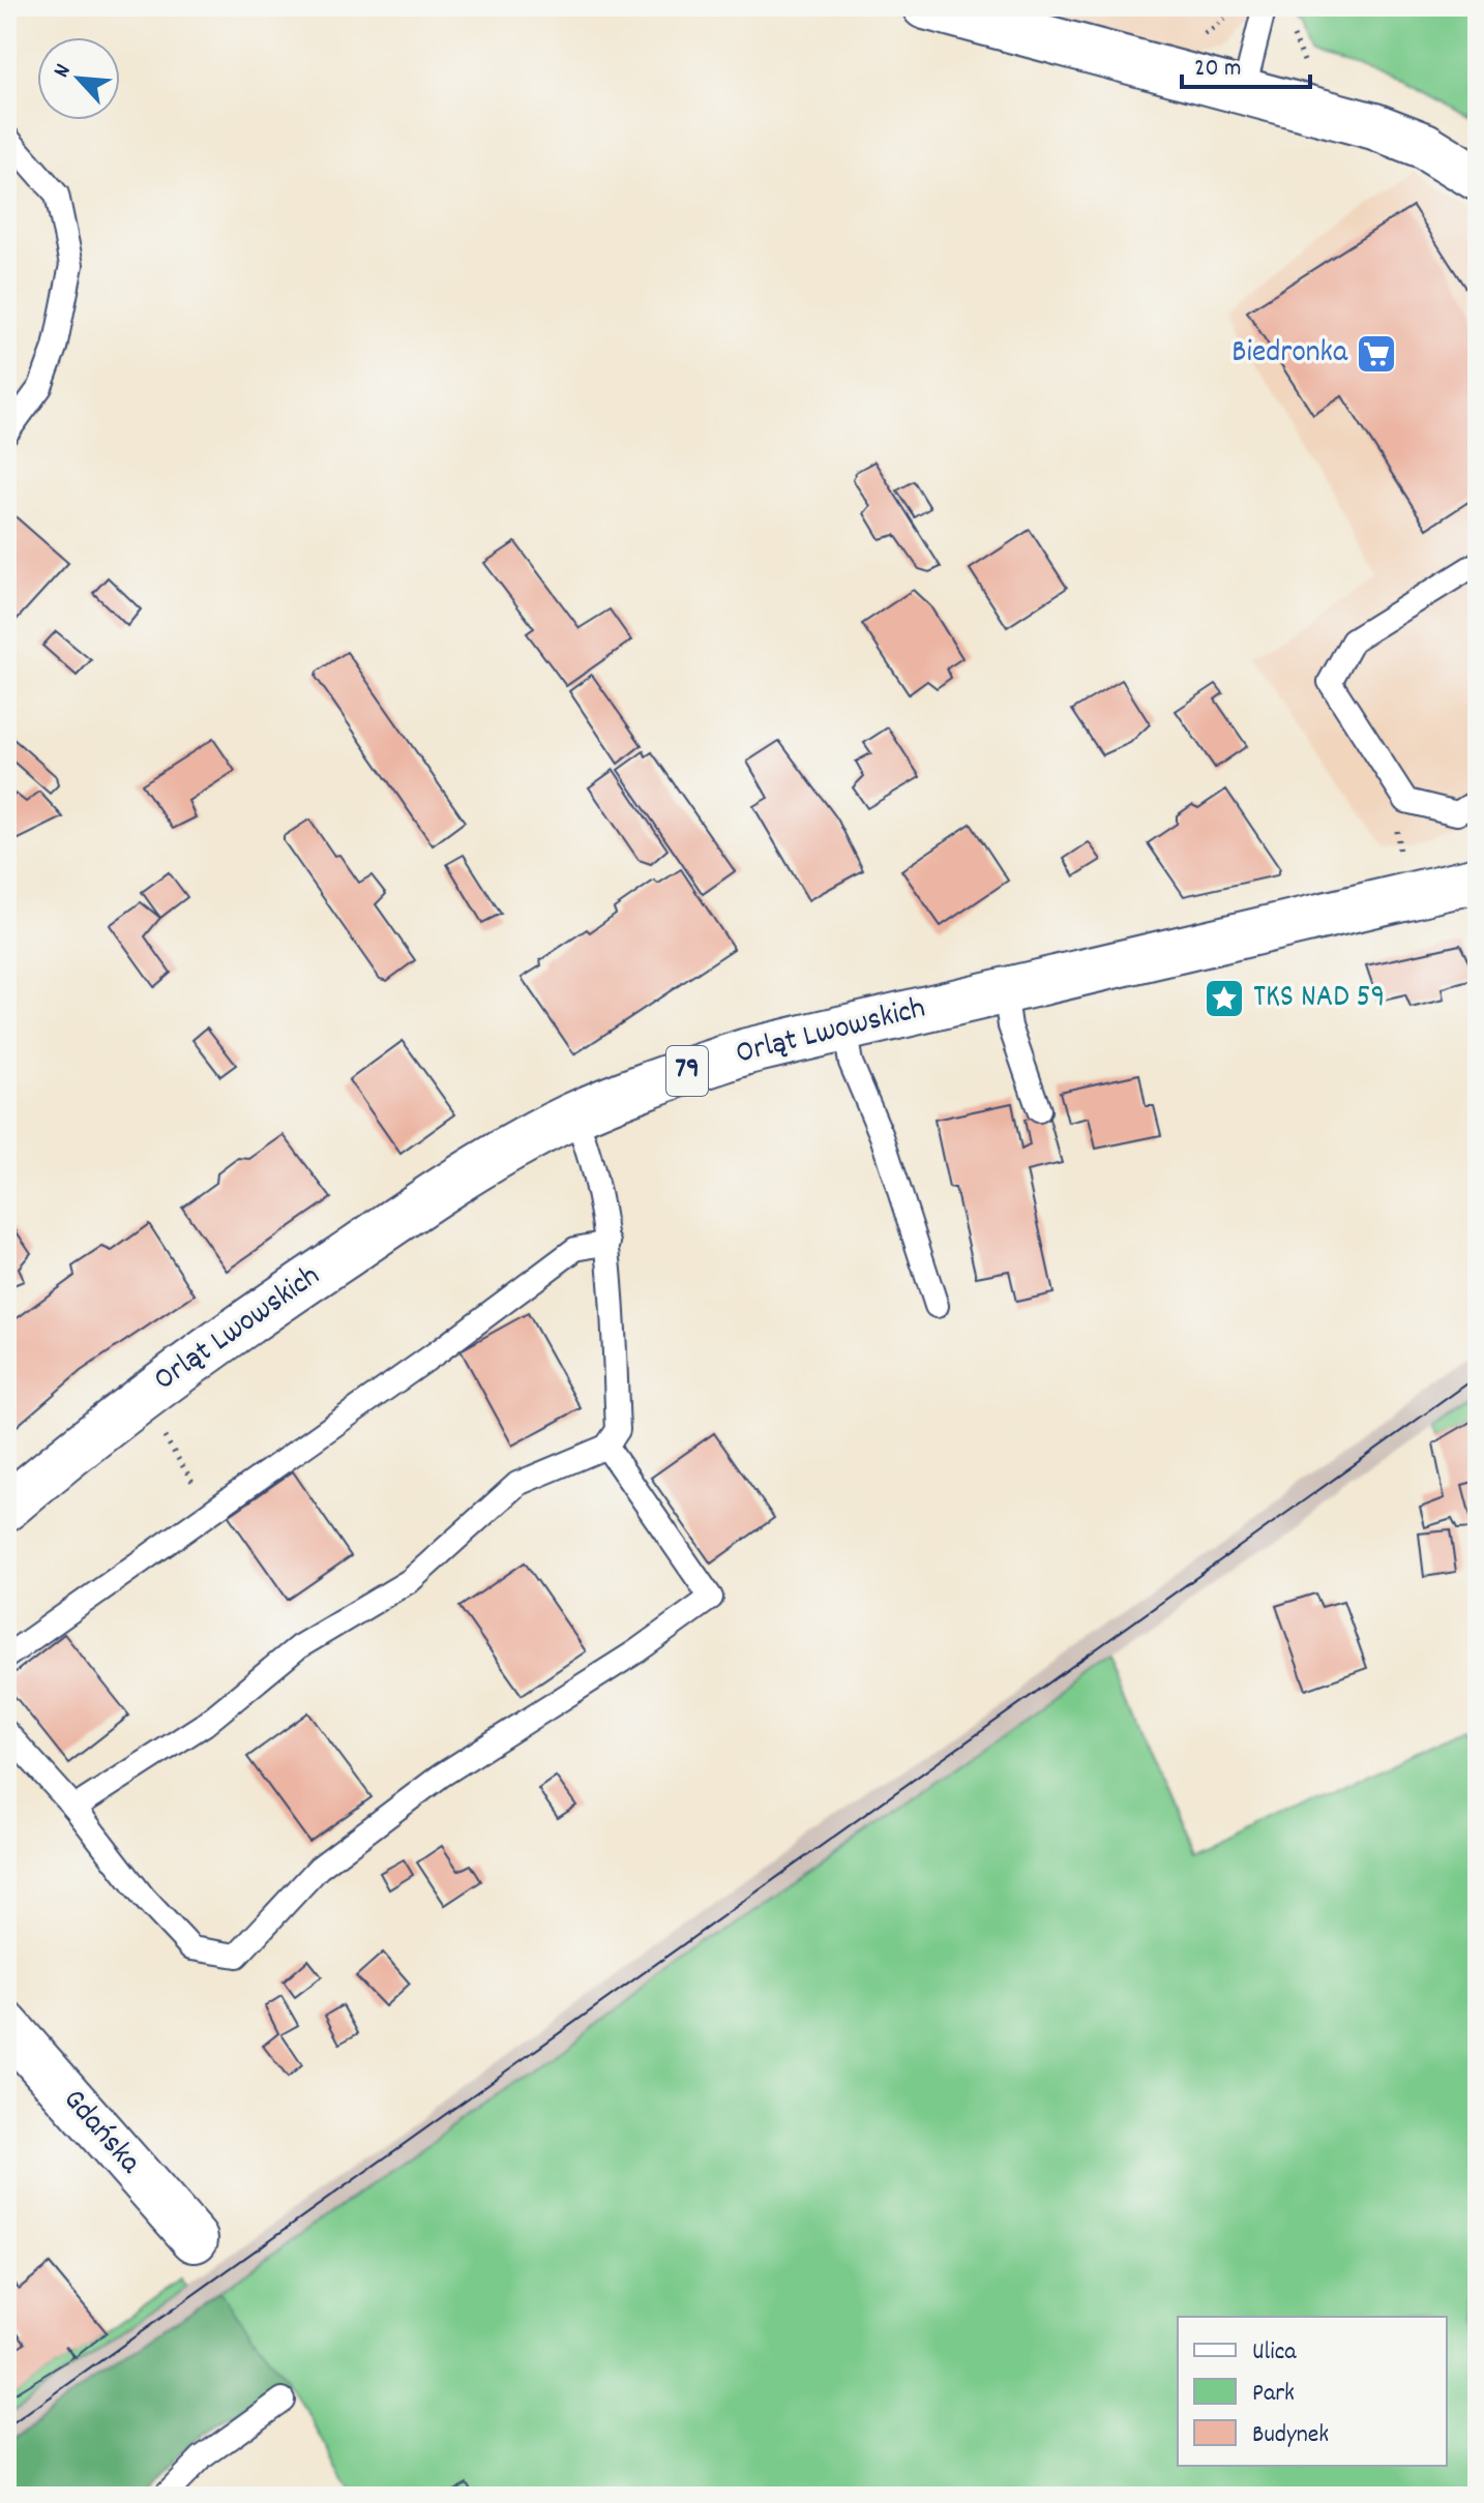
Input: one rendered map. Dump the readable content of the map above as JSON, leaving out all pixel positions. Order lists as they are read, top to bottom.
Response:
{
  "streets": {
    "main road": ["Orląt Lwowskich", "79", "Gdańska"]
  },
  "places": {
    "supermarket": ["Biedronka"],
    "place": ["TKS NAD 59"]
  },
  "legend": ["Ulica", "Park", "Budynek"],
  "scale_bar": "20 m",
  "north": "top left"
}
